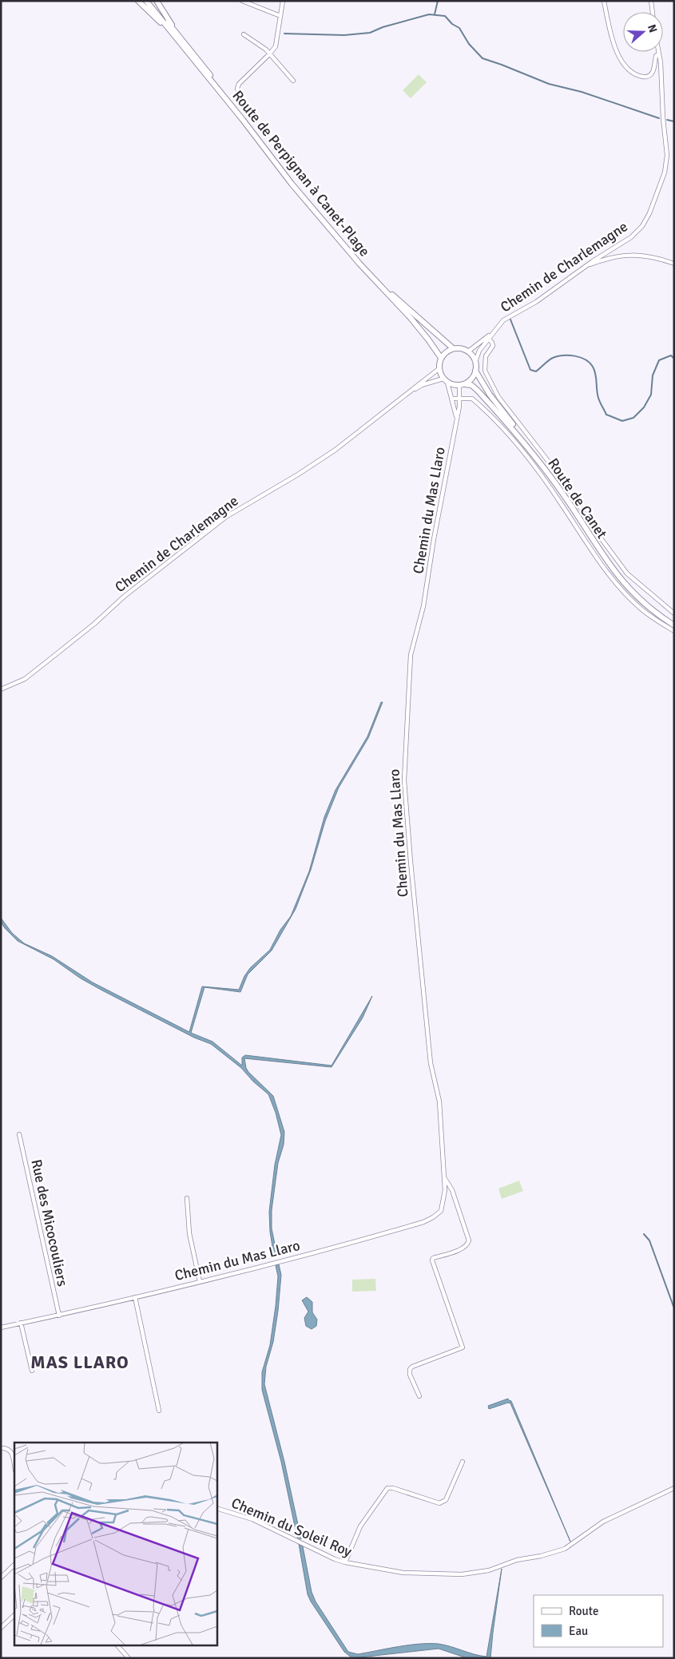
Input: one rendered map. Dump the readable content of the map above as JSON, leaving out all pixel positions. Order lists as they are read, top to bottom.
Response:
{
  "streets": {
    "main road": ["Route de Perpignan à Canet-Plage", "Route de Canet"],
    "street": [
      "Chemin de Charlemagne",
      "Chemin du Mas Llaro",
      "Rue des Micocouliers",
      "Chemin du Soleil Roy"
    ]
  },
  "crossings": [
    ["Route de Perpignan à Canet-Plage", "Chemin de Charlemagne"],
    ["Route de Perpignan à Canet-Plage", "Route de Canet"],
    ["Route de Perpignan à Canet-Plage", "Chemin du Mas Llaro"],
    ["Chemin de Charlemagne", "Route de Canet"],
    ["Chemin de Charlemagne", "Chemin du Mas Llaro"],
    ["Route de Canet", "Chemin du Mas Llaro"],
    ["Chemin du Mas Llaro", "Rue des Micocouliers"]
  ],
  "districts": ["MAS LLARO"],
  "legend": ["Route", "Eau"],
  "north": "right"
}
